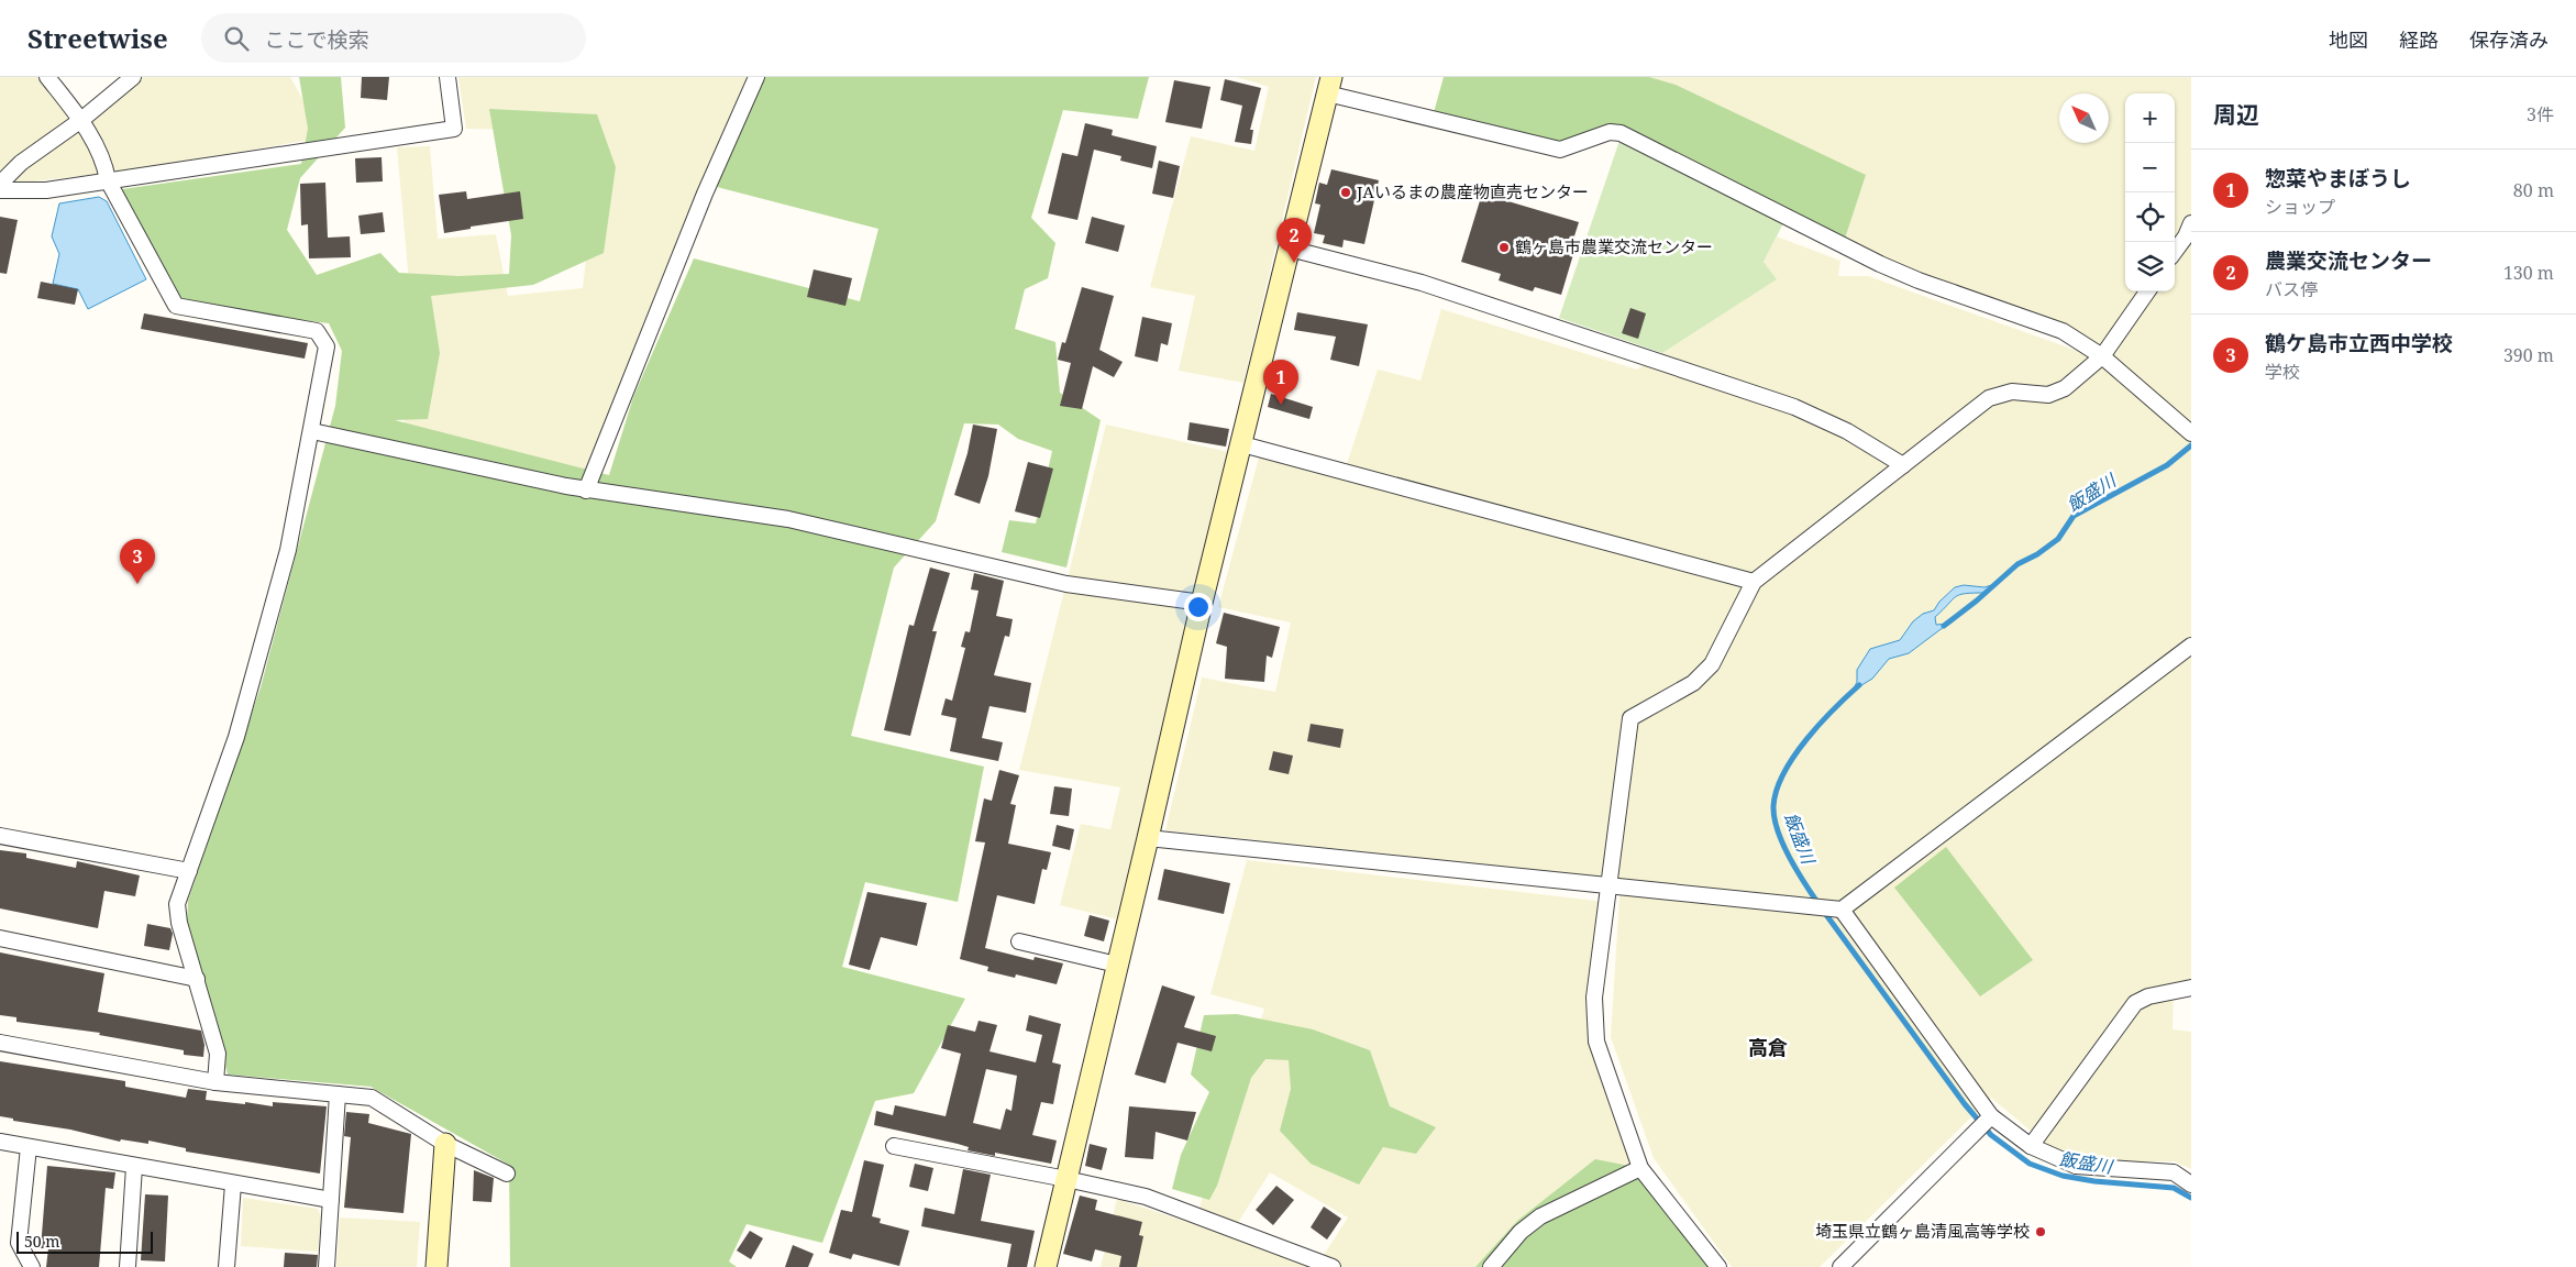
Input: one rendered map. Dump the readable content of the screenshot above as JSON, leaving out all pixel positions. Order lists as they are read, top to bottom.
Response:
{
  "districts": ["高倉"],
  "water": ["飯盛川"],
  "places": ["JAいるまの農産物直売センター", "鶴ヶ島市農業交流センター", "埼玉県立鶴ヶ島清風高等学校"],
  "scale_bar": "50 m",
  "north": "top left",
  "page": {
    "header": "Streetwise",
    "search": "ここで検索",
    "nav": ["地図", "経路", "保存済み"],
    "heading": ["周辺", "3件"],
    "map_buttons": ["+", "−"],
    "list": [
      {
        "mark": "1",
        "name": "惣菜やまぼうし",
        "note": "ショップ",
        "value": "80 m"
      },
      {
        "mark": "2",
        "name": "農業交流センター",
        "note": "バス停",
        "value": "130 m"
      },
      {
        "mark": "3",
        "name": "鶴ケ島市立西中学校",
        "note": "学校",
        "value": "390 m"
      }
    ],
    "pins": ["2", "1", "3"],
    "scale": "50 m"
  }
}
